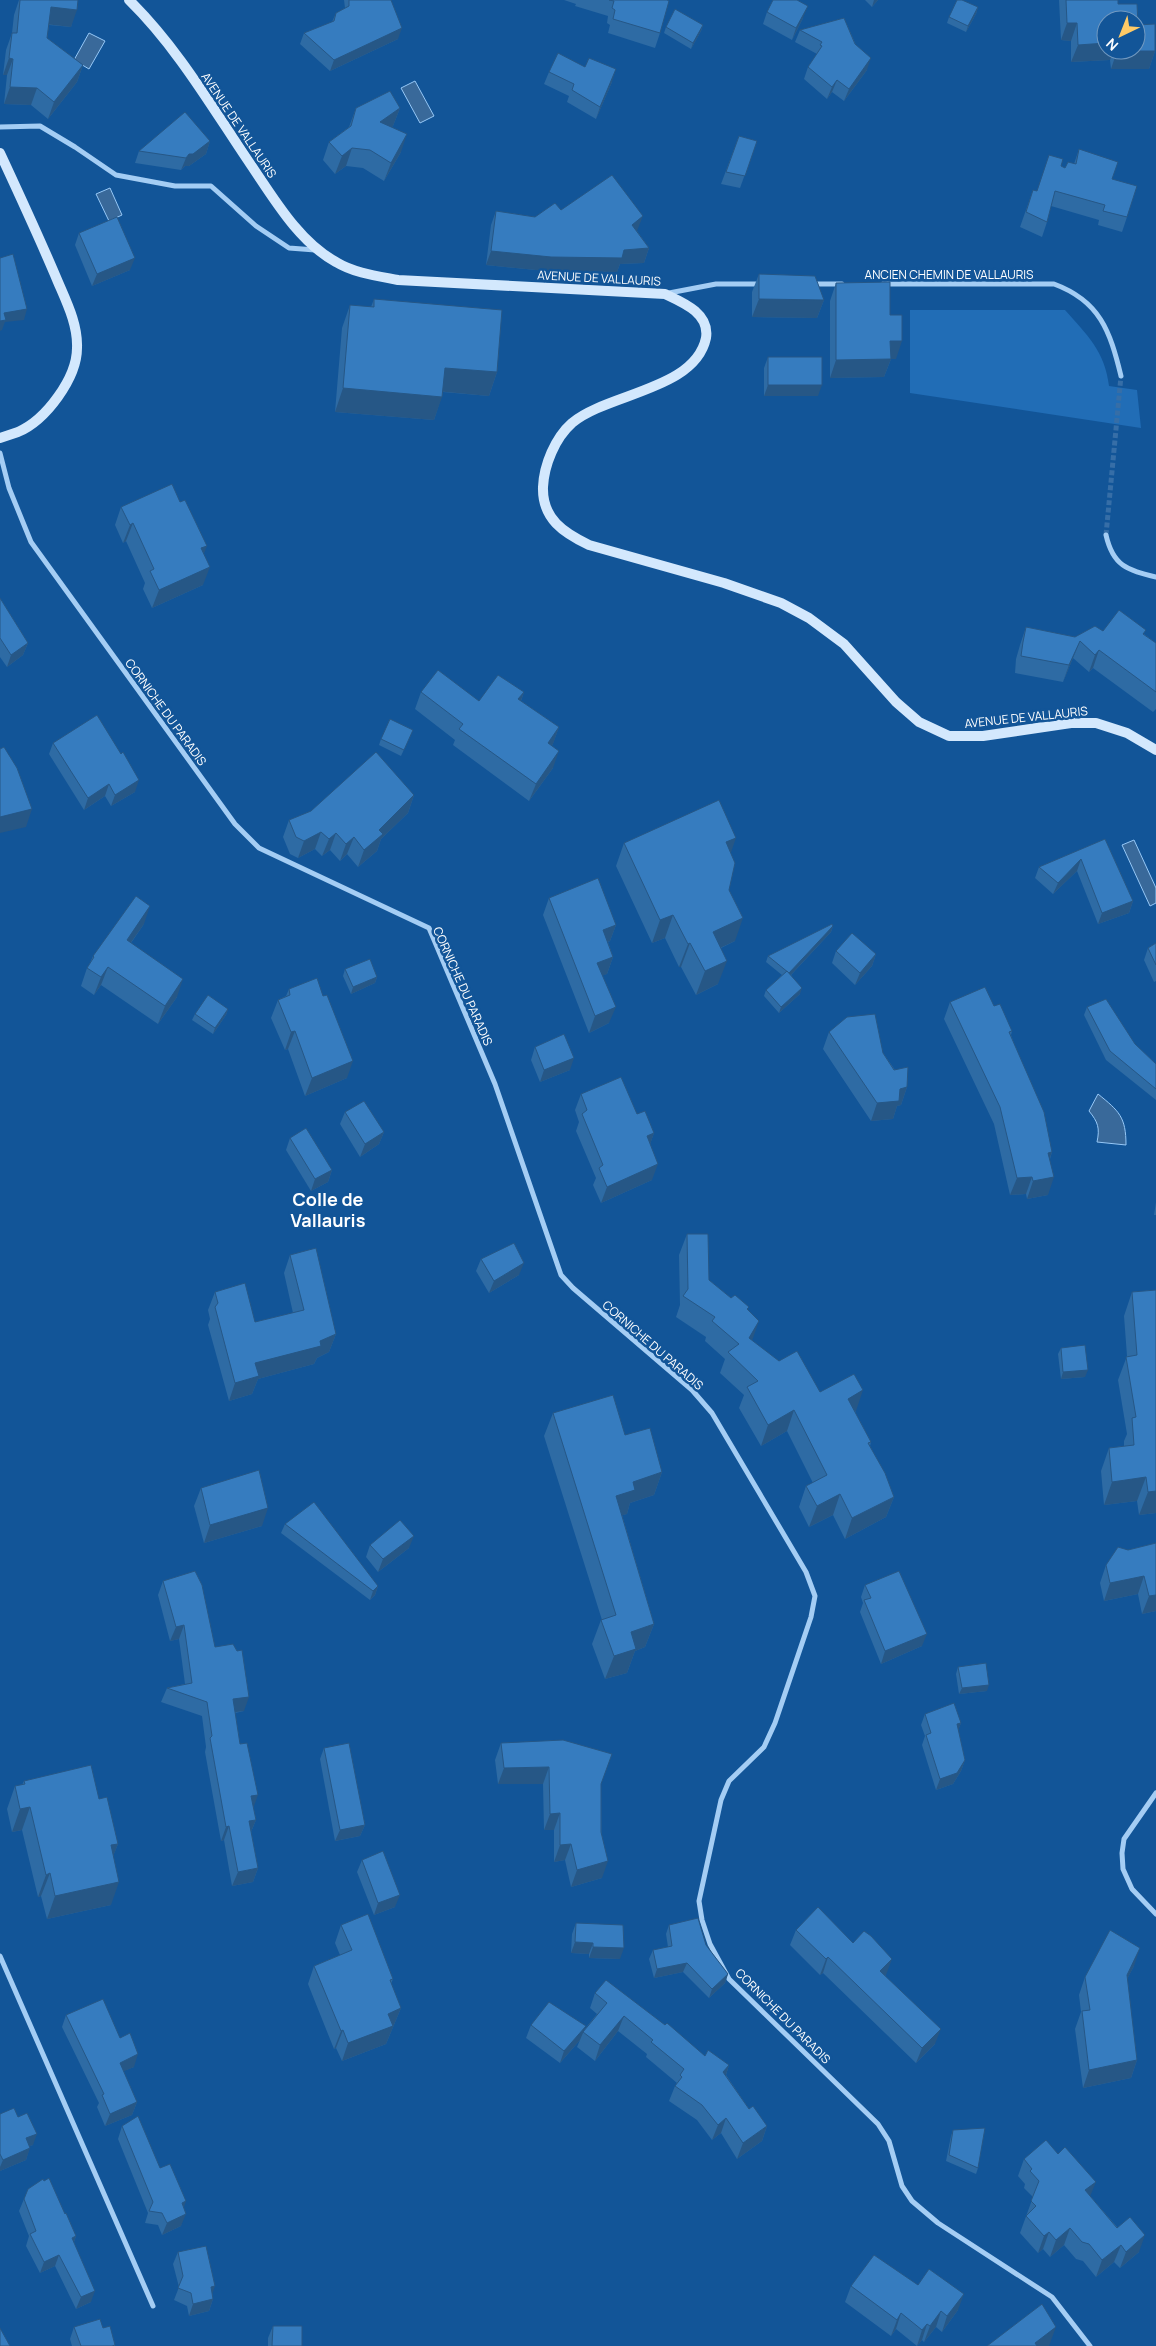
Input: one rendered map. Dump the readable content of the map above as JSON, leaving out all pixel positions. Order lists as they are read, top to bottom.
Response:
{
  "streets": {
    "main road": ["AVENUE DE VALLAURIS"],
    "street": ["ANCIEN CHEMIN DE VALLAURIS", "CORNICHE DU PARADIS"]
  },
  "districts": ["Colle de Vallauris"],
  "north": "bottom left"
}
